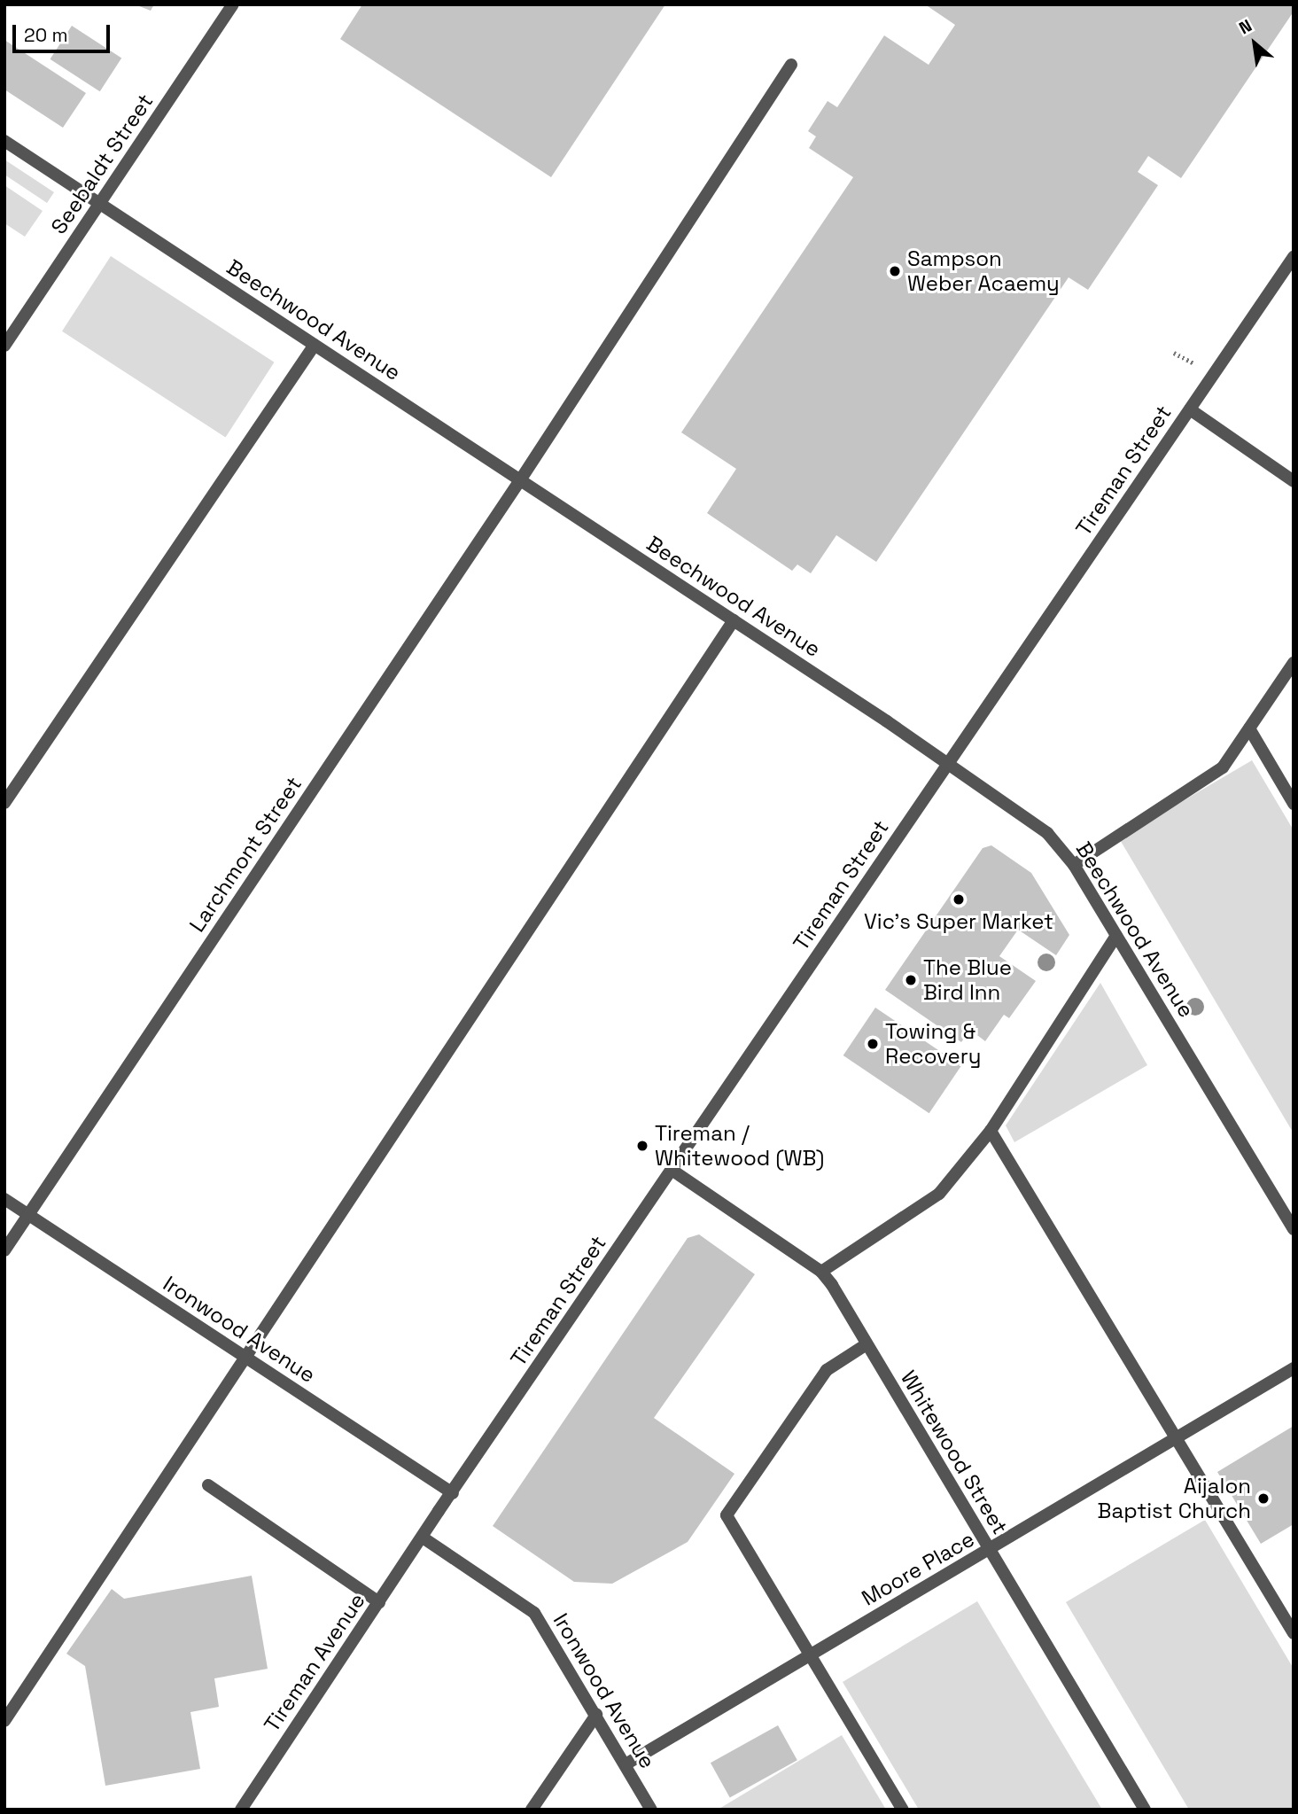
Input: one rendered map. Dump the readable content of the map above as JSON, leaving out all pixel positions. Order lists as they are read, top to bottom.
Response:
{
  "streets": {
    "street": [
      "Seebaldt Street",
      "Beechwood Avenue",
      "Tireman Street",
      "Larchmont Street",
      "Ironwood Avenue",
      "Whitewood Street",
      "Moore Place",
      "Tireman Avenue"
    ]
  },
  "crossings": [
    ["Seebaldt Street", "Beechwood Avenue"],
    ["Beechwood Avenue", "Tireman Street"],
    ["Beechwood Avenue", "Larchmont Street"],
    ["Tireman Street", "Ironwood Avenue"],
    ["Tireman Street", "Whitewood Street"],
    ["Tireman Street", "Tireman Avenue"],
    ["Larchmont Street", "Ironwood Avenue"],
    ["Ironwood Avenue", "Moore Place"],
    ["Ironwood Avenue", "Tireman Avenue"],
    ["Whitewood Street", "Moore Place"]
  ],
  "places": [
    "Sampson Weber Acaemy",
    "Vic's Super Market",
    "The Blue Bird Inn",
    "Towing & Recovery",
    "Tireman / Whitewood (WB)",
    "Aijalon Baptist Church"
  ],
  "scale_bar": "20 m",
  "north": "top left"
}
